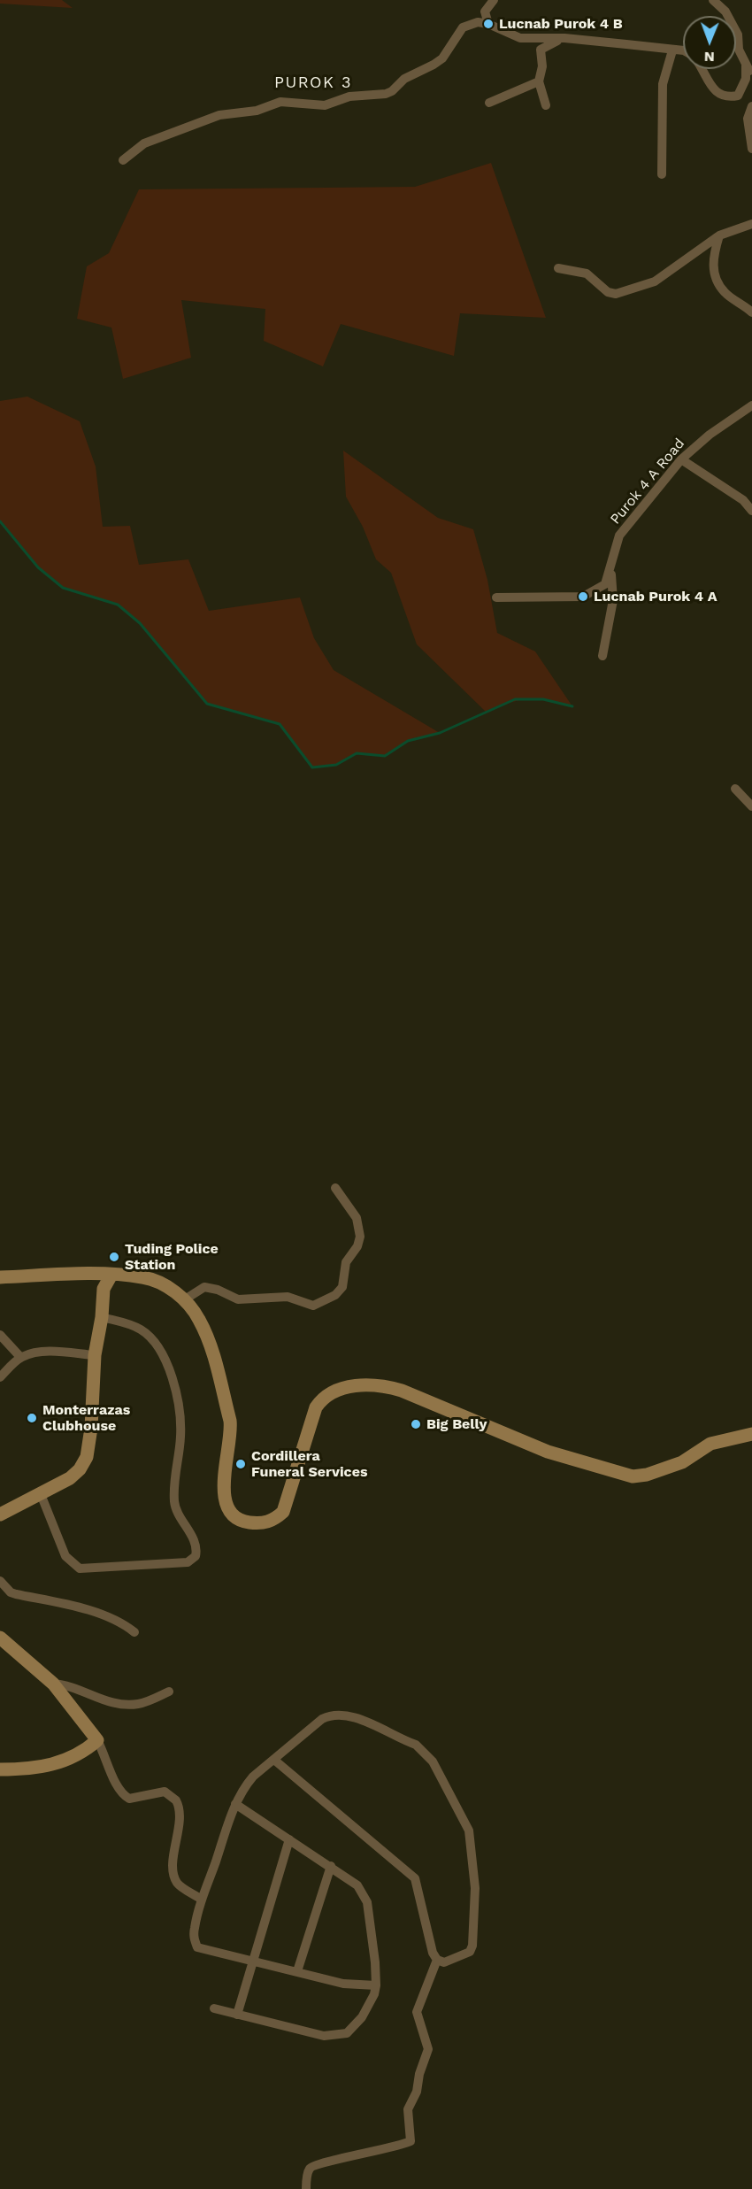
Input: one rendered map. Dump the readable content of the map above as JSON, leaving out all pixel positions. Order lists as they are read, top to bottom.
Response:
{
  "streets": {
    "street": ["Purok 4 A Road"]
  },
  "districts": ["PUROK 3"],
  "places": [
    "Lucnab Purok 4 B",
    "Lucnab Purok 4 A",
    "Tuding Police Station",
    "Monterrazas Clubhouse",
    "Big Belly",
    "Cordillera Funeral Services"
  ],
  "north": "bottom"
}
